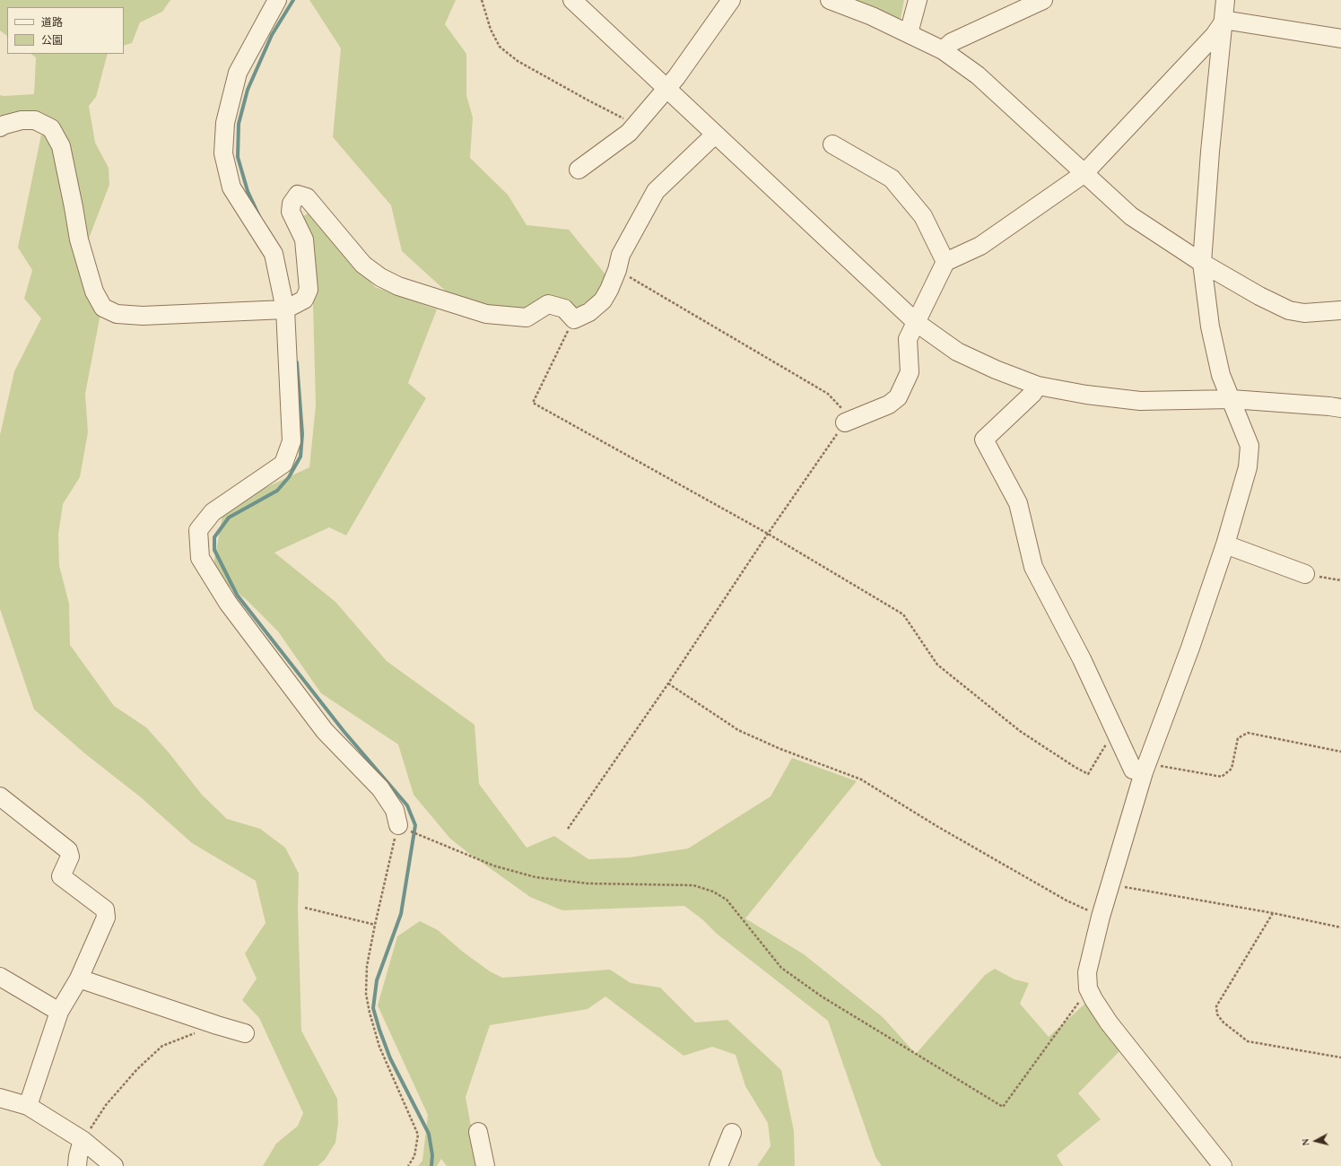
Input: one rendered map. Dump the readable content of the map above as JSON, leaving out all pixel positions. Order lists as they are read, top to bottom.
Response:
{
  "legend": ["道路", "公園"],
  "north": "left"
}
